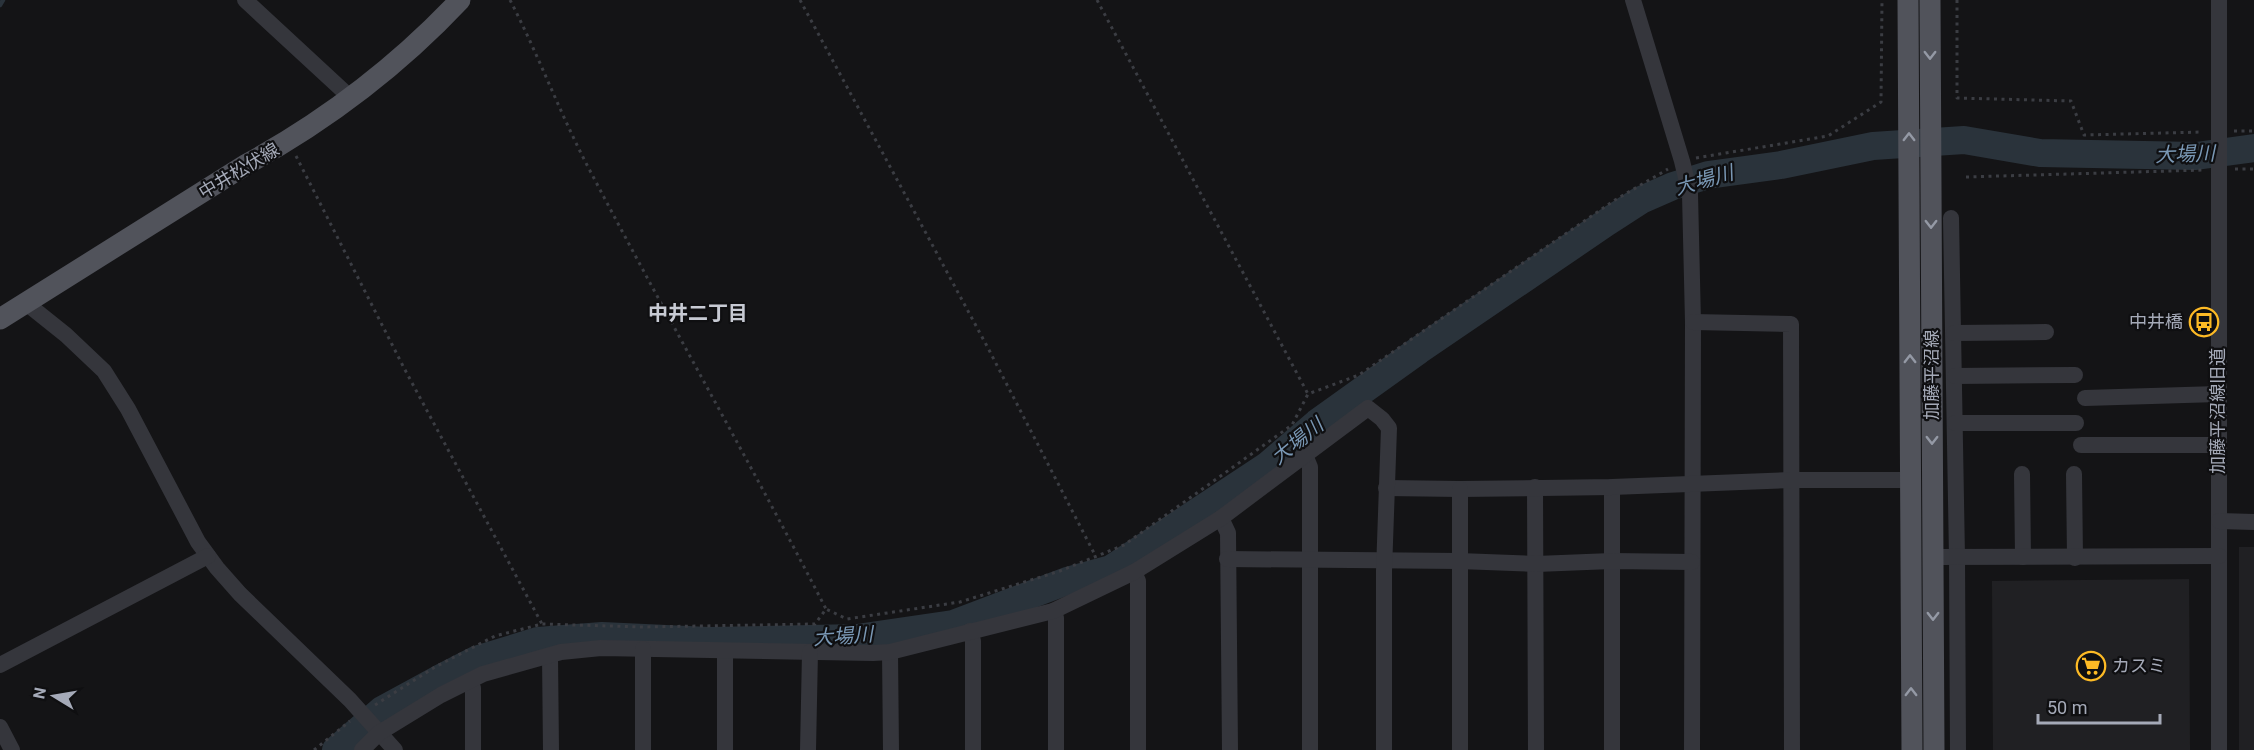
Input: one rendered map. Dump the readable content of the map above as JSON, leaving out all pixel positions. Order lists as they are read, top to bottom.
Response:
{
  "streets": {
    "main road": ["中井松伏線", "加藤平沼線"],
    "street": ["加藤平沼線旧道"]
  },
  "districts": ["中井二丁目"],
  "water": ["大場川"],
  "places": {
    "bus stop": ["中井橋"],
    "supermarket": ["カスミ"]
  },
  "scale_bar": "50 m",
  "north": "left"
}
